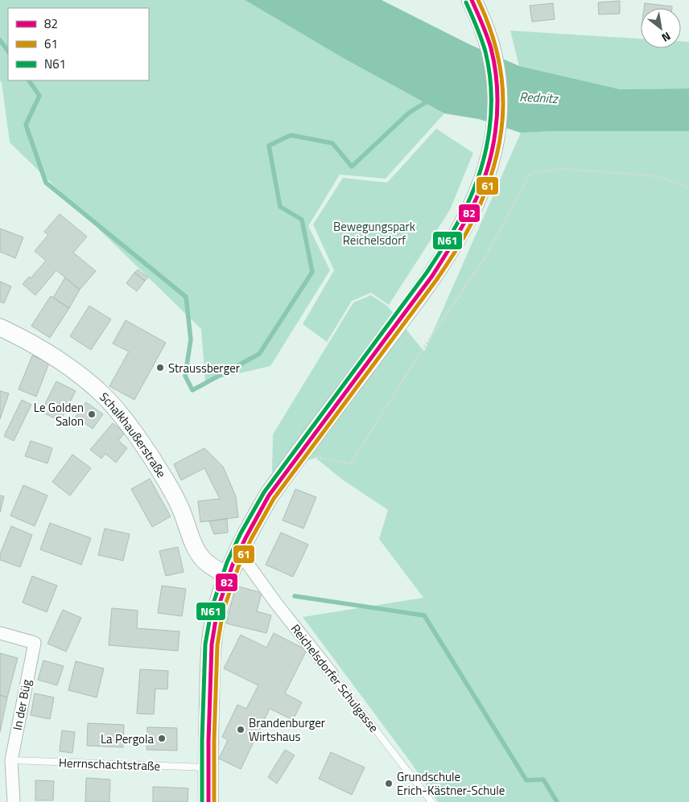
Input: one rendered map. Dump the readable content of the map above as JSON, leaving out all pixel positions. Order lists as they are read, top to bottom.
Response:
{
  "streets": {
    "main road": ["Schalkhaußerstraße"],
    "street": ["Reichelsdorfer Schulgasse", "In der Büg"],
    "lane": ["Herrnschachtstraße"]
  },
  "crossings": [
    ["In der Büg", "Herrnschachtstraße"]
  ],
  "water": ["Rednitz"],
  "parks": ["Bewegungspark Reichelsdorf"],
  "places": [
    "Straussberger",
    "Le Golden Salon",
    "Brandenburger Wirtshaus",
    "La Pergola",
    "Grundschule Erich-Kästner-Schule"
  ],
  "lines": ["transit line 82", "transit line 61", "transit line N61"],
  "legend": ["82", "61", "N61"],
  "north": "bottom right"
}
